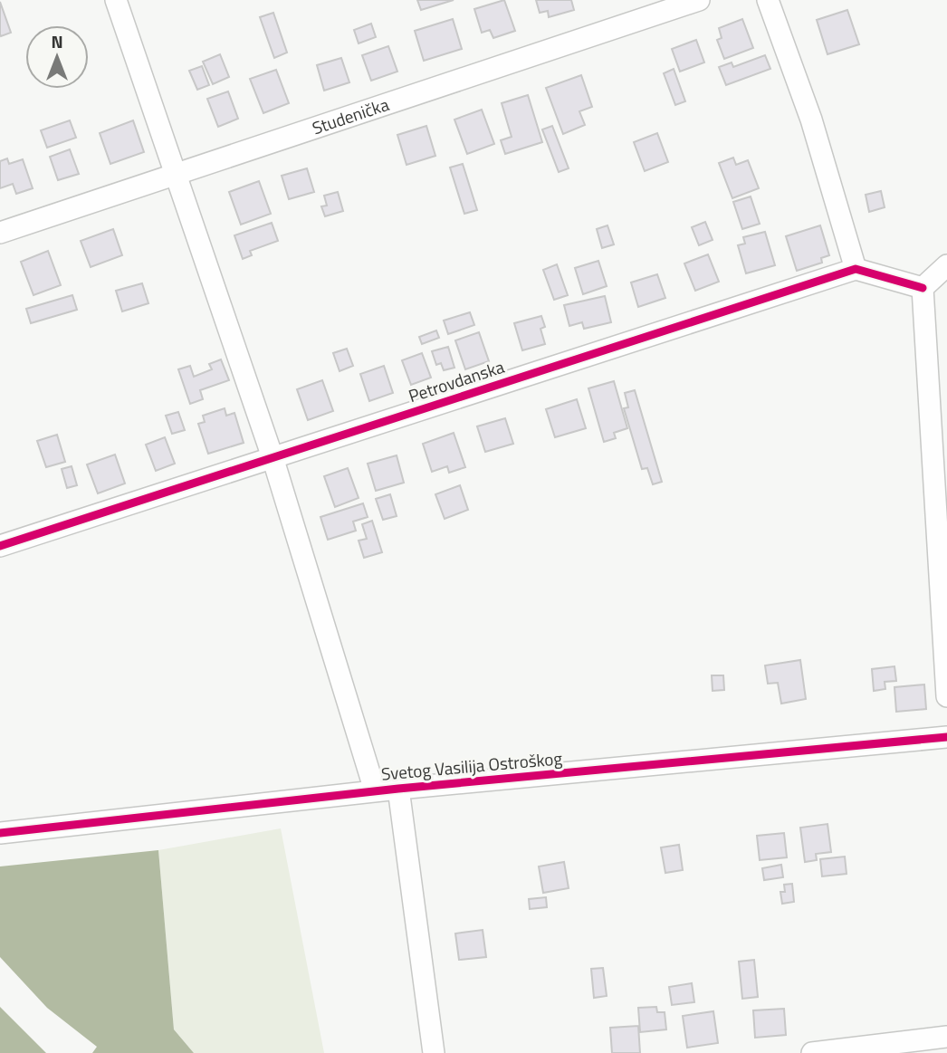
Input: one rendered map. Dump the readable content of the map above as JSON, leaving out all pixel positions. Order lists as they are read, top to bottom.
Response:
{
  "streets": {
    "street": ["Studenička", "Petrovdanska", "Svetog Vasilija Ostroškog"]
  },
  "north": "top"
}
